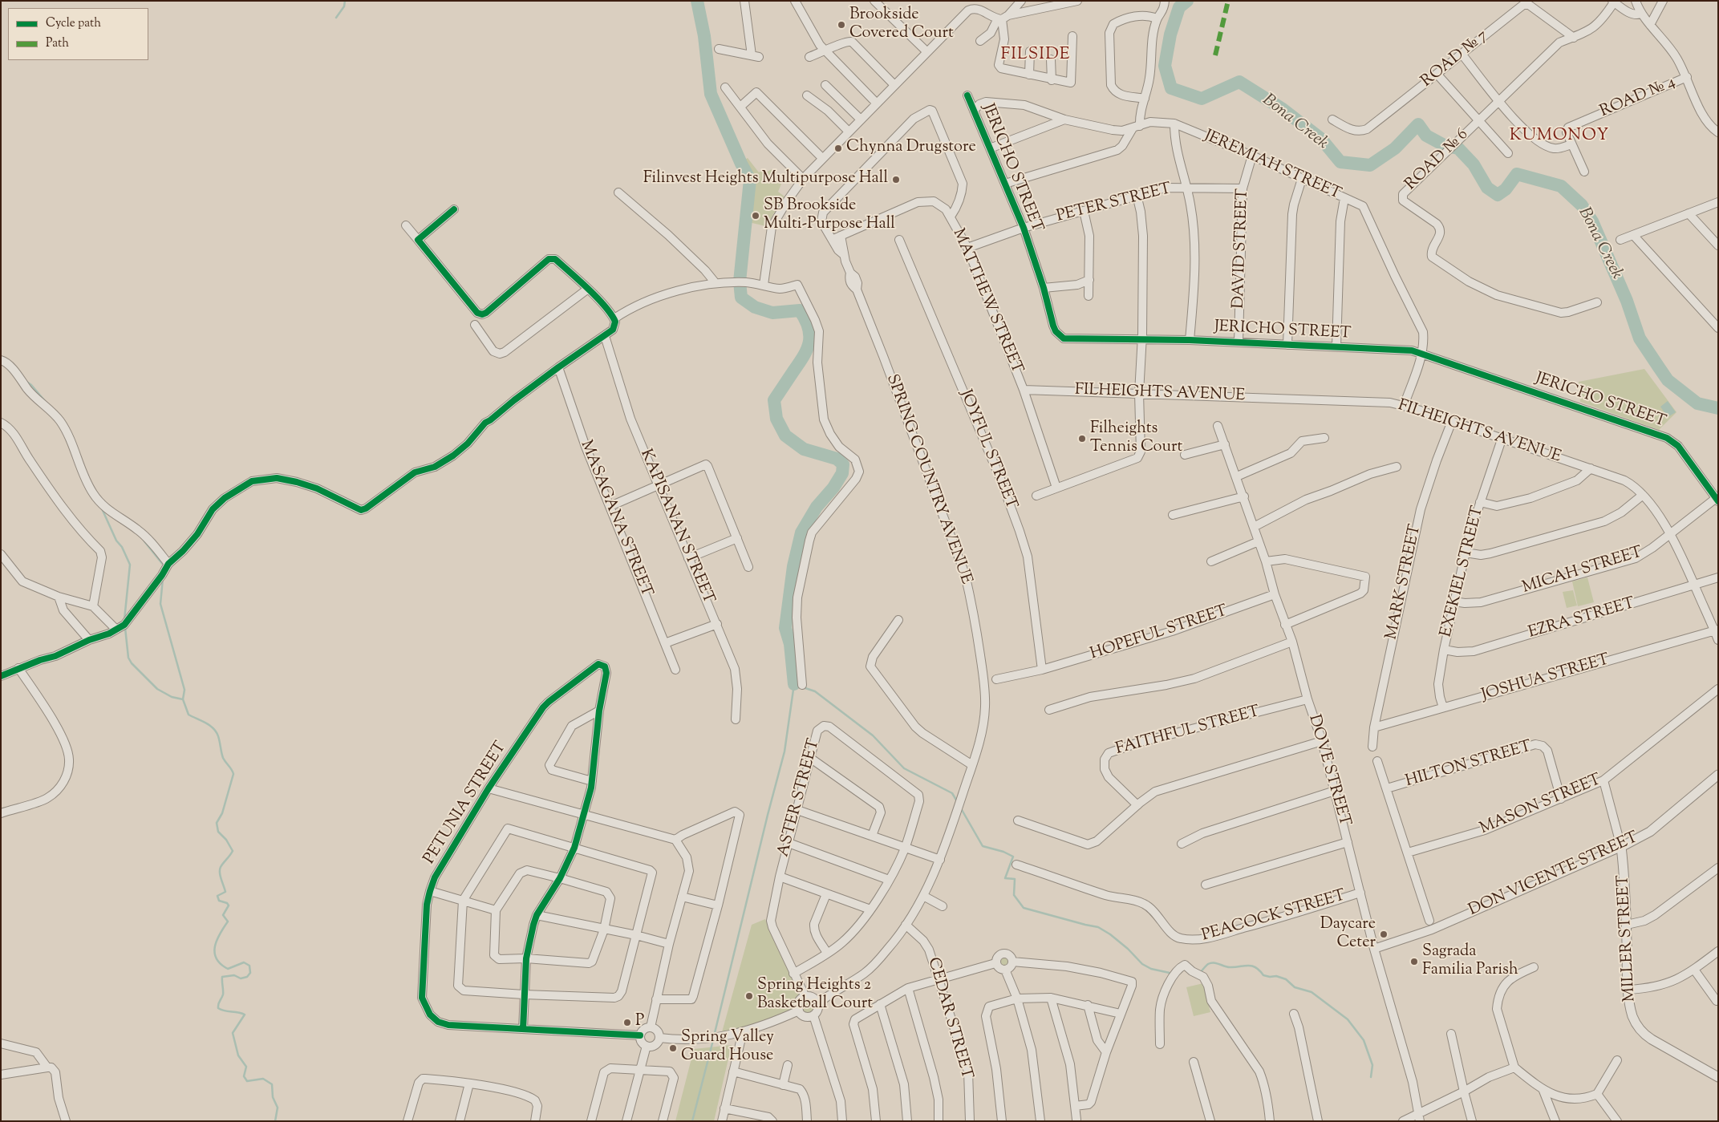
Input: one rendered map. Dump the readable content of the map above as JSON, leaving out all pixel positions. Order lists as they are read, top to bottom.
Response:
{
  "streets": {
    "street": [
      "ROAD № 7",
      "ROAD № 4",
      "ROAD № 6",
      "JEREMIAH STREET",
      "JERICHO STREET",
      "PETER STREET",
      "DAVID STREET",
      "MATTHEW STREET",
      "FILHEIGHTS AVENUE",
      "JOYFUL STREET",
      "SPRING COUNTRY AVENUE",
      "MASAGANA STREET",
      "KAPISANAN STREET",
      "MICAH STREET",
      "EXEKIEL STREET",
      "MARK STREET",
      "EZRA STREET",
      "HOPEFUL STREET",
      "JOSHUA STREET",
      "FAITHFUL STREET",
      "HILTON STREET",
      "DOVE STREET",
      "ASTER STREET",
      "PETUNIA STREET",
      "MASON STREET",
      "DON VICENTE STREET",
      "PEACOCK STREET",
      "MILLER STREET",
      "CEDAR STREET"
    ]
  },
  "crossings": [
    ["ROAD № 7", "ROAD № 6"],
    ["JEREMIAH STREET", "JERICHO STREET"],
    ["JEREMIAH STREET", "DAVID STREET"],
    ["JEREMIAH STREET", "FILHEIGHTS AVENUE"],
    ["JERICHO STREET", "PETER STREET"],
    ["JERICHO STREET", "DAVID STREET"],
    ["JERICHO STREET", "MICAH STREET"],
    ["PETER STREET", "DAVID STREET"],
    ["PETER STREET", "MATTHEW STREET"],
    ["MATTHEW STREET", "FILHEIGHTS AVENUE"],
    ["MATTHEW STREET", "SPRING COUNTRY AVENUE"],
    ["FILHEIGHTS AVENUE", "MICAH STREET"],
    ["FILHEIGHTS AVENUE", "EXEKIEL STREET"],
    ["FILHEIGHTS AVENUE", "MARK STREET"],
    ["FILHEIGHTS AVENUE", "EZRA STREET"],
    ["FILHEIGHTS AVENUE", "JOSHUA STREET"],
    ["JOYFUL STREET", "HOPEFUL STREET"],
    ["SPRING COUNTRY AVENUE", "ASTER STREET"],
    ["SPRING COUNTRY AVENUE", "CEDAR STREET"],
    ["MICAH STREET", "EXEKIEL STREET"],
    ["EXEKIEL STREET", "EZRA STREET"],
    ["EXEKIEL STREET", "JOSHUA STREET"],
    ["MARK STREET", "JOSHUA STREET"],
    ["HOPEFUL STREET", "DOVE STREET"],
    ["FAITHFUL STREET", "DOVE STREET"],
    ["HILTON STREET", "MASON STREET"],
    ["DOVE STREET", "DON VICENTE STREET"],
    ["DOVE STREET", "PEACOCK STREET"],
    ["MASON STREET", "MILLER STREET"],
    ["DON VICENTE STREET", "MILLER STREET"]
  ],
  "districts": ["FILSIDE", "KUMONOY"],
  "water": ["Bona Creek"],
  "places": [
    "Brookside Covered Court",
    "Chynna Drugstore",
    "Filinvest Heights Multipurpose Hall",
    "SB Brookside Multi-Purpose Hall",
    "Filheights Tennis Court",
    "Daycare Ceter",
    "Sagrada Familia Parish",
    "Spring Heights 2 Basketball Court",
    "P",
    "Spring Valley Guard House"
  ],
  "legend": ["Cycle path", "Path"]
}
